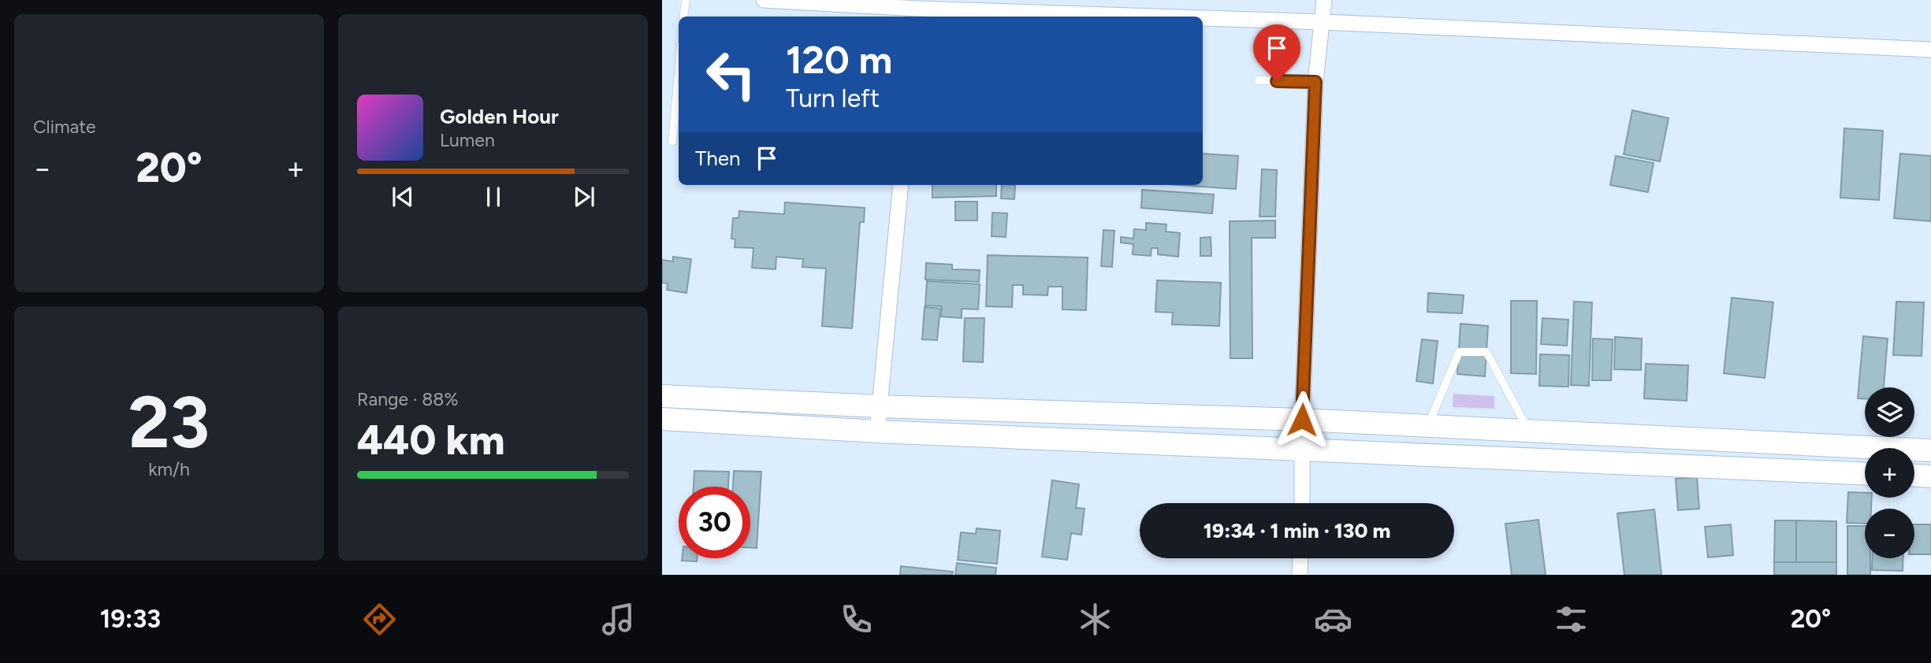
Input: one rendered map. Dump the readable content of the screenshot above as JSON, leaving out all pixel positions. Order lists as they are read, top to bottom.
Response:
{
  "page": {
    "tile": [
      "Climate",
      ["23", "km/h"],
      ["Range · 88%", "440 km"]
    ],
    "turn": ["120 m", "Turn left"],
    "song": ["Golden Hour", "Lumen"],
    "then": "Then",
    "heat": ["−", "20°", "+"],
    "map_buttons": ["+", "−"],
    "limit": "30",
    "trip": "19:34 · 1 min · 130 m",
    "tabs": ["19:33", "20°"]
  }
}
